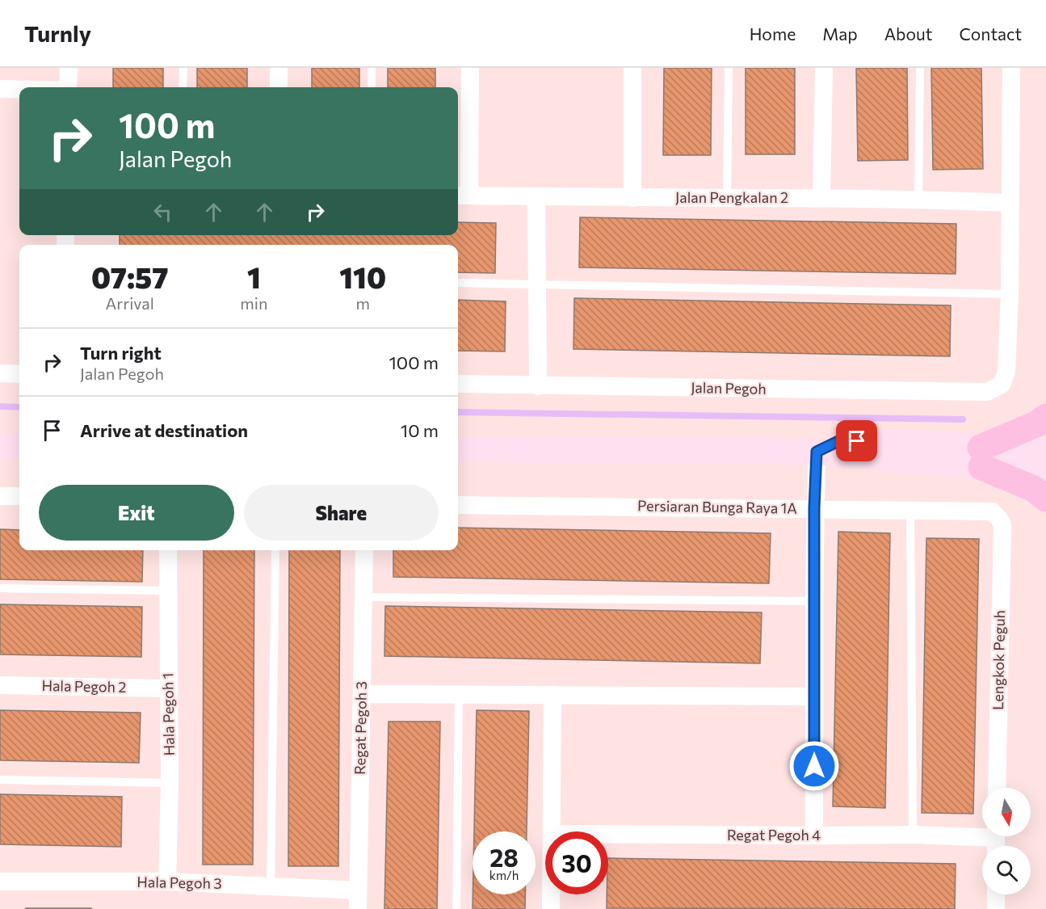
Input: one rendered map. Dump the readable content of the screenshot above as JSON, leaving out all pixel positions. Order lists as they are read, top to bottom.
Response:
{
  "streets": {
    "street": [
      "Jalan Pengkalan 2",
      "Jalan Pegoh",
      "Persiaran Bunga Raya 1A",
      "Lengkok Peguh",
      "Hala Pegoh 2",
      "Hala Pegoh 1",
      "Regat Pegoh 3",
      "Regat Pegoh 4",
      "Hala Pegoh 3"
    ]
  },
  "crossings": [
    ["Persiaran Bunga Raya 1A", "Lengkok Peguh"],
    ["Hala Pegoh 2", "Hala Pegoh 1"],
    ["Hala Pegoh 1", "Hala Pegoh 3"],
    ["Regat Pegoh 3", "Hala Pegoh 3"]
  ],
  "north": "bottom",
  "page": {
    "header": "Turnly",
    "nav": [
      "Home",
      "Map",
      "About",
      "Contact"
    ],
    "turn": ["100 m", "Jalan Pegoh"],
    "eta": [
      "07:57",
      "Arrival",
      "1",
      "min",
      "110",
      "m"
    ],
    "list": [
      {
        "name": "Turn right",
        "note": "Jalan Pegoh",
        "value": "100 m"
      },
      {
        "name": "Arrive at destination",
        "value": "10 m"
      }
    ],
    "buttons": ["Exit", "Share"],
    "speed": "28 km/h",
    "limit": "30"
  }
}
